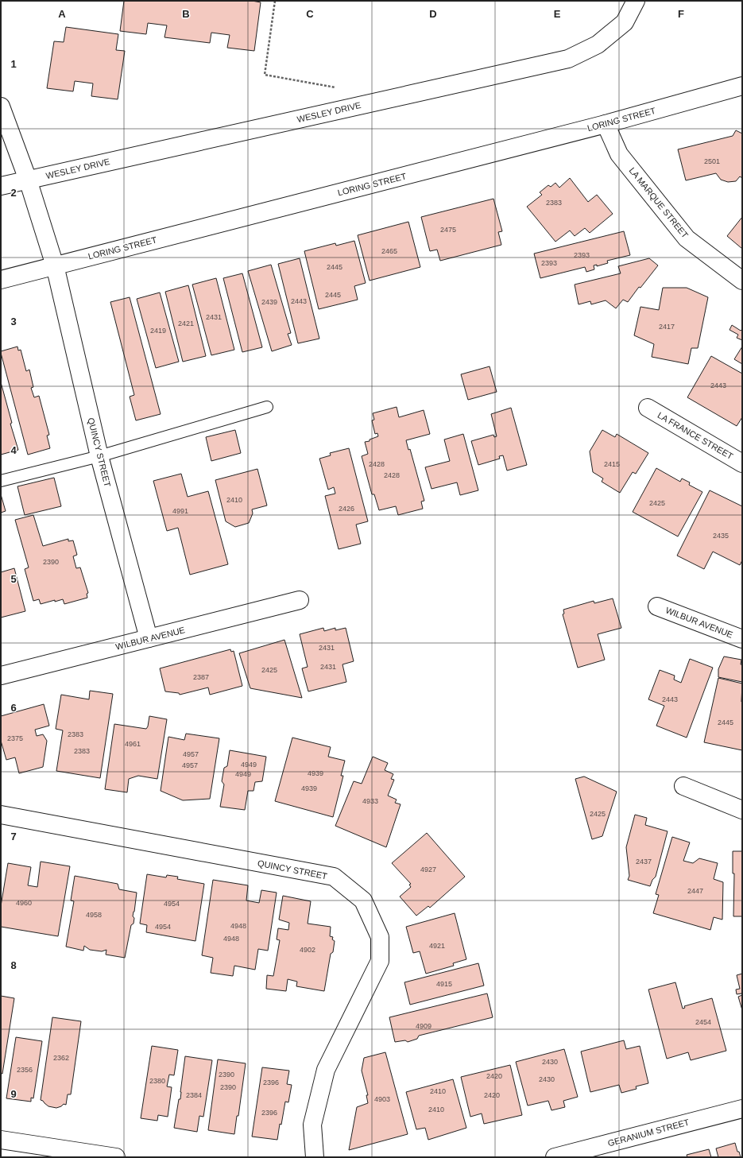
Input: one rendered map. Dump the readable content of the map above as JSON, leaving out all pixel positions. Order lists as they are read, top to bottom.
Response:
{
  "streets": {
    "street": [
      "WESLEY DRIVE",
      "LORING STREET",
      "LA MARQUE STREET",
      "LA FRANCE STREET",
      "QUINCY STREET",
      "WILBUR AVENUE",
      "GERANIUM STREET"
    ]
  },
  "crossings": [
    ["WESLEY DRIVE", "QUINCY STREET"],
    ["LORING STREET", "LA MARQUE STREET"],
    ["LORING STREET", "QUINCY STREET"],
    ["QUINCY STREET", "WILBUR AVENUE"]
  ],
  "house_numbers": [
    "2501",
    "2383",
    "2475",
    "2465",
    "2393",
    "2393",
    "2445",
    "2445",
    "2443",
    "2439",
    "2431",
    "2421",
    "2417",
    "2419",
    "2443",
    "2428",
    "2415",
    "2428",
    "2410",
    "2425",
    "2426",
    "4991",
    "2435",
    "2390",
    "2431",
    "2431",
    "2425",
    "2387",
    "2443",
    "2445",
    "2383",
    "2375",
    "4961",
    "2383",
    "4957",
    "4949",
    "4957",
    "4939",
    "4949",
    "4939",
    "4933",
    "2425",
    "2437",
    "4927",
    "2447",
    "4960",
    "4954",
    "4958",
    "4948",
    "4954",
    "4948",
    "4921",
    "4902",
    "4915",
    "2454",
    "4909",
    "2362",
    "2430",
    "2356",
    "2390",
    "2420",
    "2430",
    "2380",
    "2396",
    "2390",
    "2410",
    "2384",
    "2420",
    "4903",
    "2410",
    "2396"
  ],
  "grid": {
    "columns": [
      "A",
      "B",
      "C",
      "D",
      "E",
      "F"
    ],
    "rows": [
      "1",
      "2",
      "3",
      "4",
      "5",
      "6",
      "7",
      "8",
      "9"
    ]
  }
}
